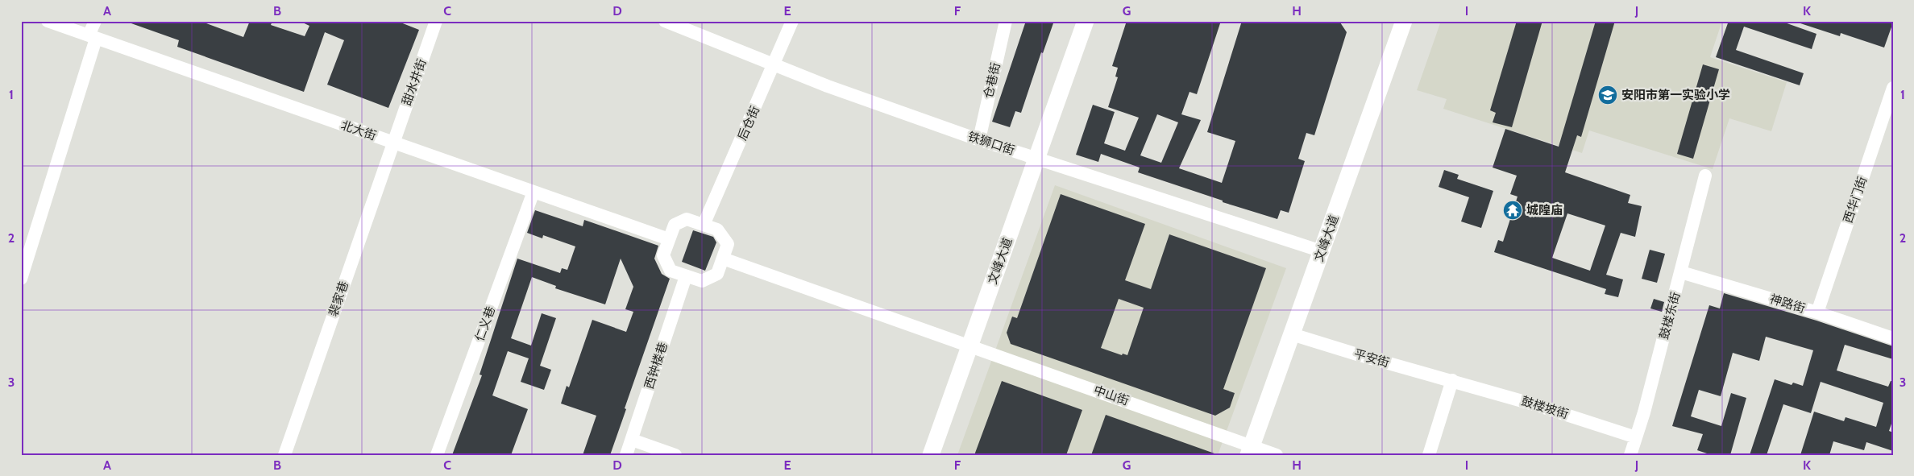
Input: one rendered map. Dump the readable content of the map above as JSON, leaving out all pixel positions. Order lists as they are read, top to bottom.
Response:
{
  "streets": {
    "main road": ["文峰大道"],
    "street": [
      "仓巷街",
      "甜水井街",
      "后仓街",
      "北大街",
      "铁狮口街",
      "西华门街",
      "裴家巷",
      "神路街",
      "鼓楼东街",
      "仁义巷",
      "平安街",
      "西钟楼巷",
      "中山街",
      "鼓楼坡街"
    ]
  },
  "crossings": [
    ["仓巷街", "铁狮口街"],
    ["甜水井街", "北大街"],
    ["甜水井街", "裴家巷"],
    ["后仓街", "北大街"],
    ["后仓街", "铁狮口街"],
    ["后仓街", "西钟楼巷"],
    ["北大街", "裴家巷"],
    ["北大街", "仁义巷"],
    ["北大街", "西钟楼巷"],
    ["铁狮口街", "文峰大道"],
    ["西华门街", "神路街"],
    ["文峰大道", "平安街"],
    ["文峰大道", "中山街"],
    ["神路街", "鼓楼东街"],
    ["鼓楼东街", "鼓楼坡街"],
    ["平安街", "鼓楼坡街"]
  ],
  "places": {
    "school or university": ["安阳市第一实验小学"],
    "temple": ["城隍庙"]
  },
  "grid": {
    "columns": [
      "A",
      "B",
      "C",
      "D",
      "E",
      "F",
      "G",
      "H",
      "I",
      "J",
      "K"
    ],
    "rows": ["1", "2", "3"]
  }
}
